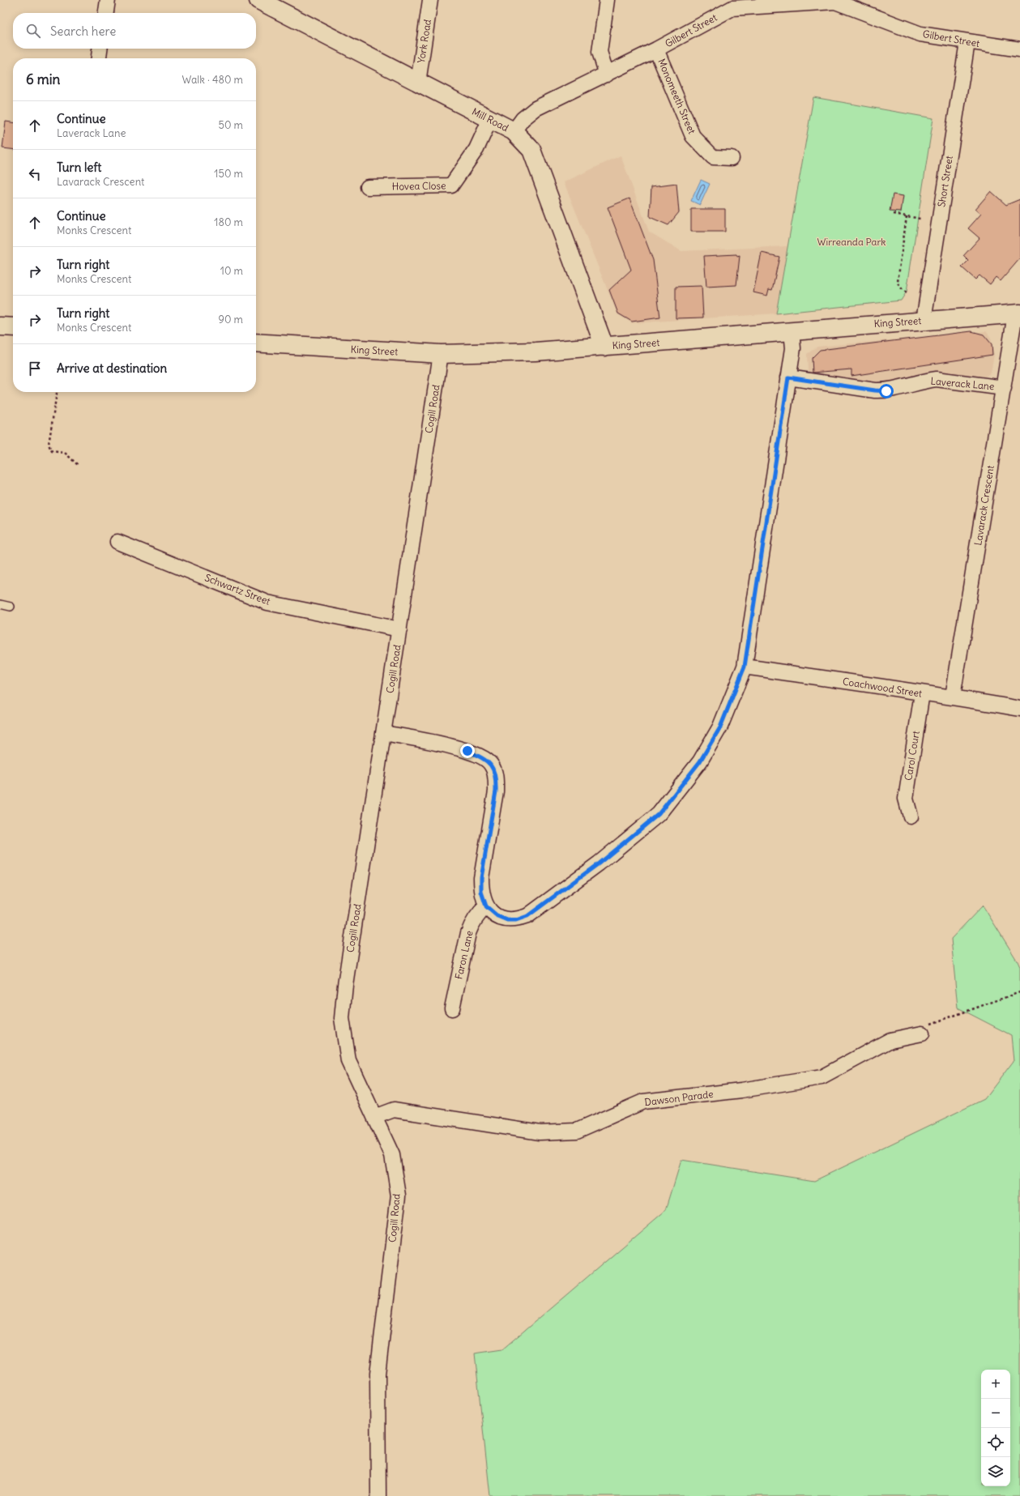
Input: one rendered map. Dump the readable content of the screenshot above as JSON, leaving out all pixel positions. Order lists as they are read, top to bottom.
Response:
{
  "streets": {
    "main road": ["Mill Road", "King Street"],
    "street": [
      "Gilbert Street",
      "York Road",
      "Monomeeth Street",
      "Short Street",
      "Hovea Close",
      "Laverack Lane",
      "Cogill Road",
      "Lavarack Crescent",
      "Schwartz Street",
      "Coachwood Street",
      "Carol Court",
      "Faron Lane",
      "Dawson Parade"
    ]
  },
  "crossings": [
    ["Gilbert Street", "Monomeeth Street"],
    ["Gilbert Street", "Mill Road"],
    ["Gilbert Street", "Short Street"],
    ["York Road", "Mill Road"],
    ["Mill Road", "Hovea Close"],
    ["Mill Road", "King Street"],
    ["Short Street", "King Street"],
    ["King Street", "Cogill Road"],
    ["King Street", "Lavarack Crescent"],
    ["Laverack Lane", "Lavarack Crescent"],
    ["Cogill Road", "Schwartz Street"],
    ["Cogill Road", "Dawson Parade"],
    ["Lavarack Crescent", "Coachwood Street"],
    ["Coachwood Street", "Carol Court"]
  ],
  "parks": ["Wirreanda Park"],
  "page": {
    "search": "Search here",
    "heading": ["6 min", "Walk · 480 m"],
    "list": [
      ["Continue", "Laverack Lane", "50 m"],
      ["Turn left", "Lavarack Crescent", "150 m"],
      ["Continue", "Monks Crescent", "180 m"],
      ["Turn right", "Monks Crescent", "10 m"],
      ["Turn right", "Monks Crescent", "90 m"],
      "Arrive at destination"
    ],
    "map_buttons": ["+", "−"]
  }
}
